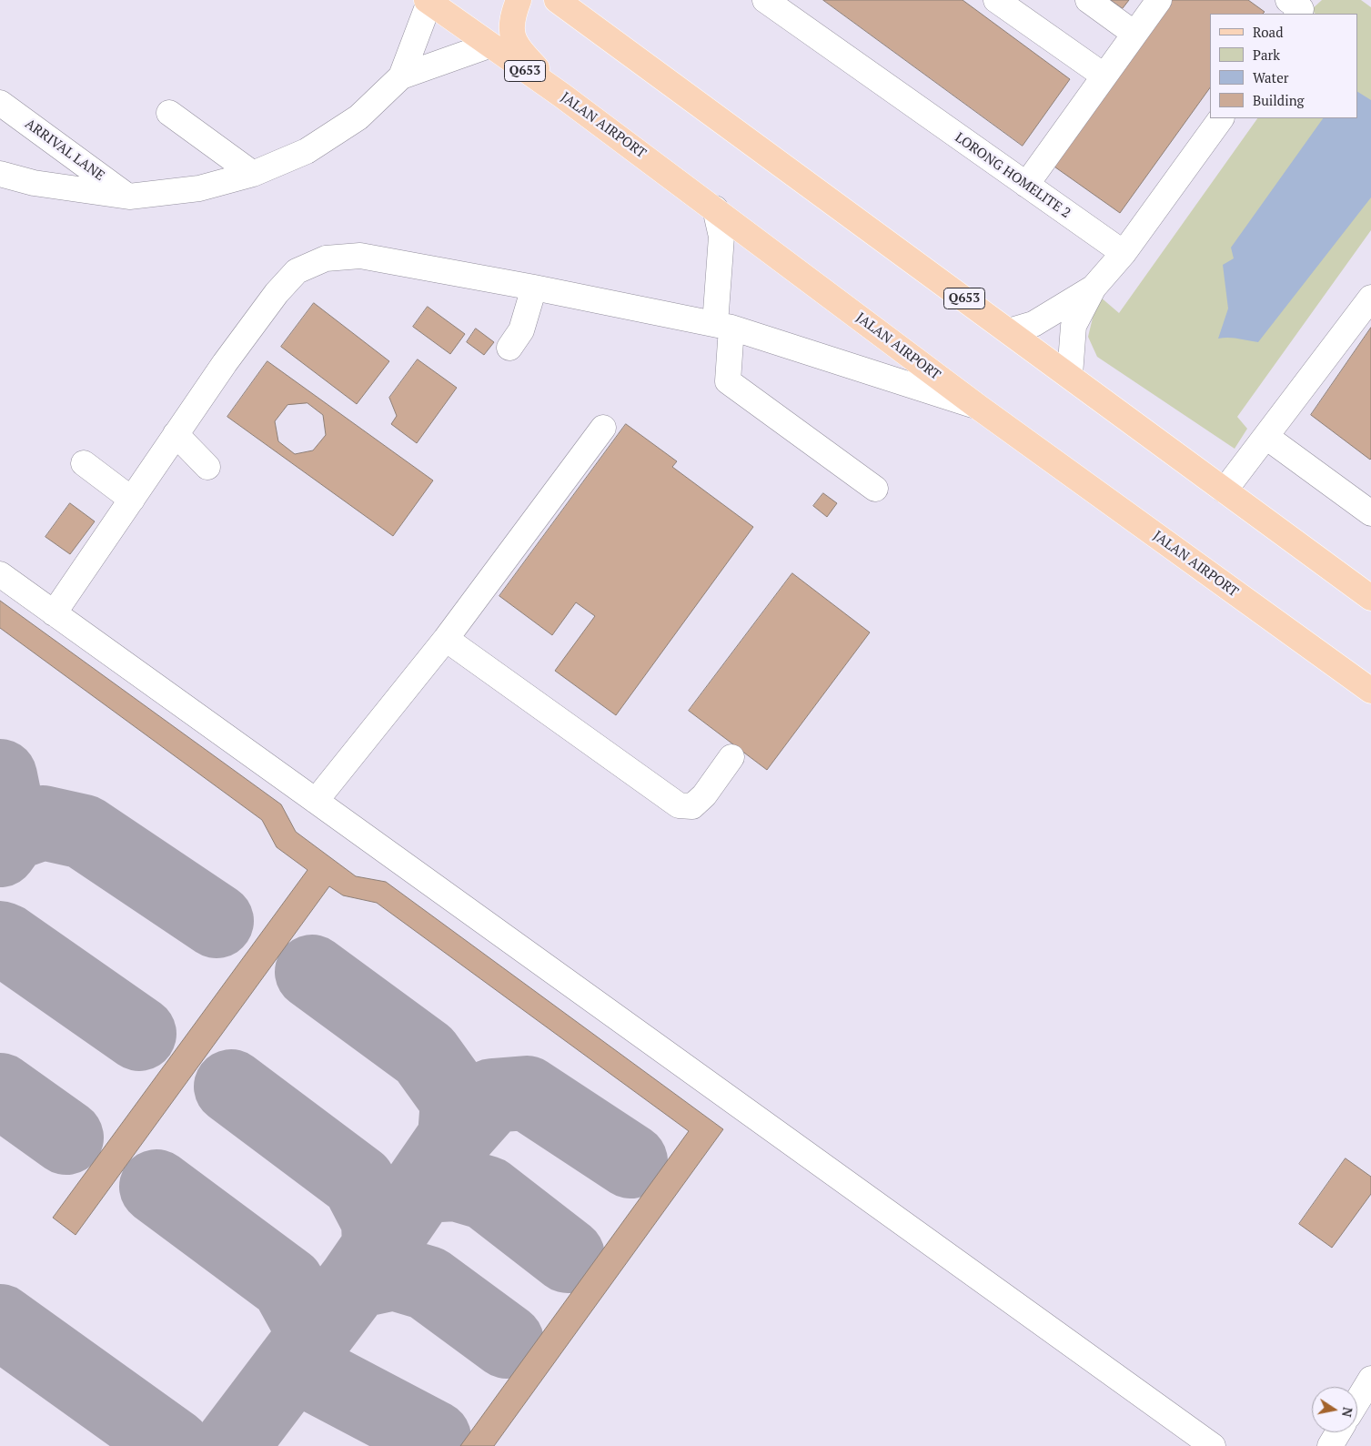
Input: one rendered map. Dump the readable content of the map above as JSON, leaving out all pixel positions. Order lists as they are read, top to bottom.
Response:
{
  "streets": {
    "main road": ["Q653", "JALAN AIRPORT"],
    "lane": ["ARRIVAL LANE", "LORONG HOMELITE 2"]
  },
  "legend": [
    "Road",
    "Park",
    "Water",
    "Building"
  ],
  "north": "right"
}
